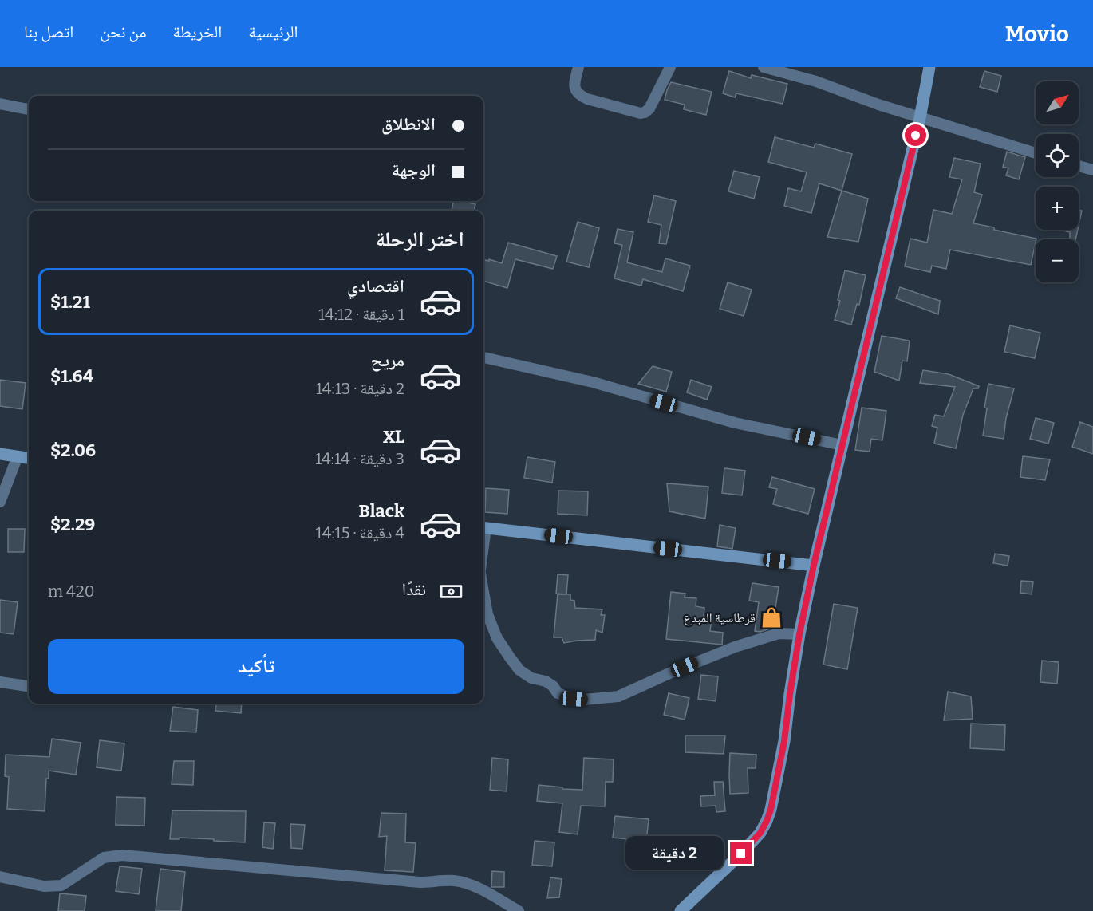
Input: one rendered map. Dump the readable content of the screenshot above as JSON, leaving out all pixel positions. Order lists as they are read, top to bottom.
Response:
{
  "places": {
    "shop": ["قرطاسية المبدع"]
  },
  "north": "top right",
  "page": {
    "header": "Movio",
    "nav": [
      "الرئيسية",
      "الخريطة",
      "من نحن",
      "اتصل بنا"
    ],
    "map_buttons": ["+", "−"],
    "banner": ["الانطلاق", "الوجهة"],
    "heading": "اختر الرحلة",
    "list": [
      {
        "name": "اقتصادي",
        "note": "1 دقيقة · 14:12",
        "value": "$1.21"
      },
      {
        "name": "مريح",
        "note": "2 دقيقة · 14:13",
        "value": "$1.64"
      },
      {
        "name": "XL",
        "note": "3 دقيقة · 14:14",
        "value": "$2.06"
      },
      {
        "name": "Black",
        "note": "4 دقيقة · 14:15",
        "value": "$2.29"
      }
    ],
    "pay": ["نقدًا", "420 m"],
    "buttons": "تأكيد",
    "bubble": "2 دقيقة"
  }
}
